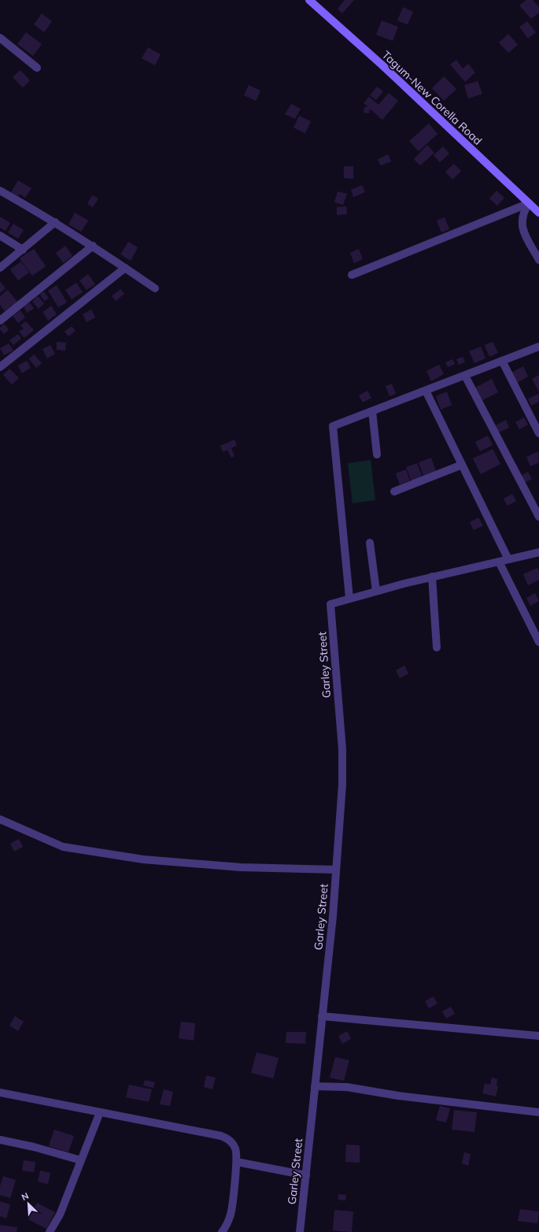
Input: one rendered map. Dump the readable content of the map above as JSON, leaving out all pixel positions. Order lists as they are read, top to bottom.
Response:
{
  "streets": {
    "main road": ["Tagum-New Corella Road"],
    "street": ["Garley Street"]
  },
  "north": "top left"
}
